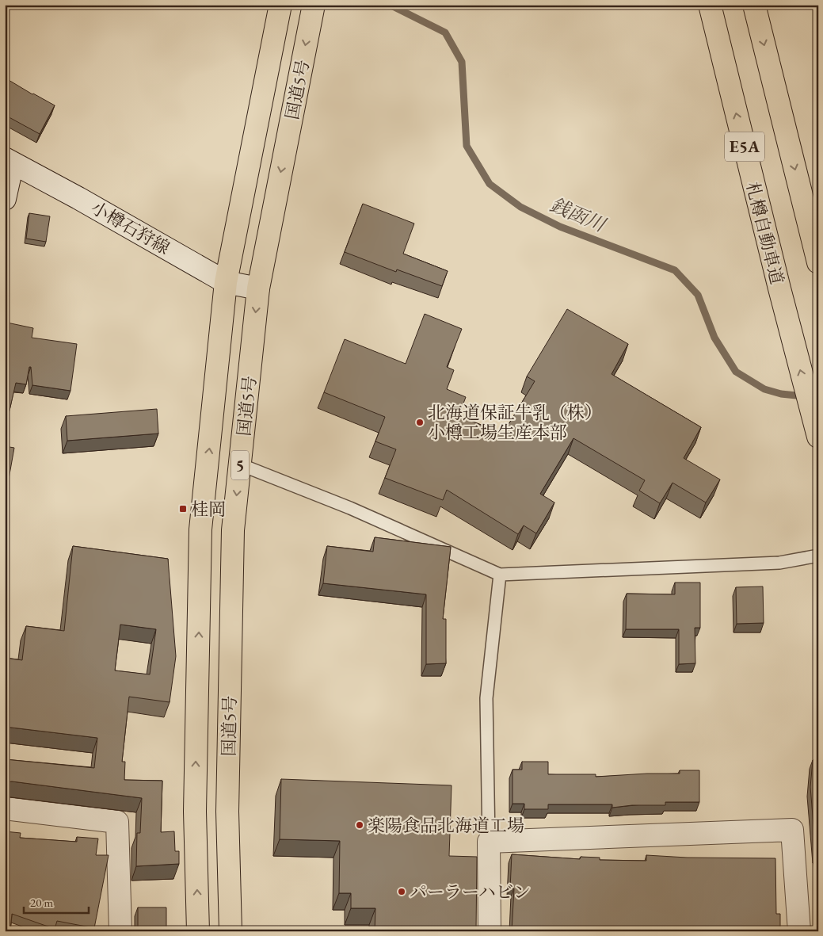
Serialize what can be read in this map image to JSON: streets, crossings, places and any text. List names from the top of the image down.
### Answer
{
  "streets": {
    "highway": [
      "国道5号",
      "E5A",
      "札樽自動車道",
      "5"
    ],
    "street": ["小樽石狩線"]
  },
  "crossings": [
    ["国道5号", "小樽石狩線"]
  ],
  "water": ["銭函川"],
  "places": {
    "other": ["北海道保証牛乳（株） 小樽工場生産本部", "楽陽食品北海道工場", "パーラーハビン"],
    "transit": ["桂岡"]
  },
  "scale_bar": "20 m"
}
